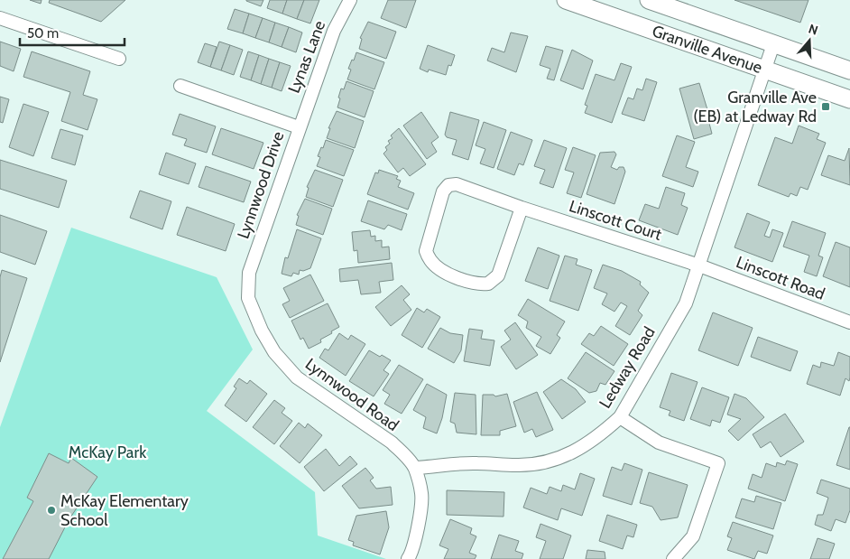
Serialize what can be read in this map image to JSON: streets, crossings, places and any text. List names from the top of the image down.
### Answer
{
  "streets": {
    "main road": ["Granville Avenue"],
    "street": [
      "Lynas Lane",
      "Lynnwood Drive",
      "Linscott Court",
      "Linscott Road",
      "Ledway Road",
      "Lynnwood Road"
    ]
  },
  "crossings": [
    ["Granville Avenue", "Ledway Road"],
    ["Lynas Lane", "Lynnwood Drive"],
    ["Lynnwood Drive", "Lynnwood Road"],
    ["Linscott Court", "Linscott Road"],
    ["Linscott Court", "Ledway Road"],
    ["Linscott Road", "Ledway Road"],
    ["Ledway Road", "Lynnwood Road"]
  ],
  "parks": ["McKay Park"],
  "places": {
    "transit": ["Granville Ave (EB) at Ledway Rd"],
    "other": ["McKay Elementary School"]
  },
  "scale_bar": "50 m",
  "north": "top"
}
